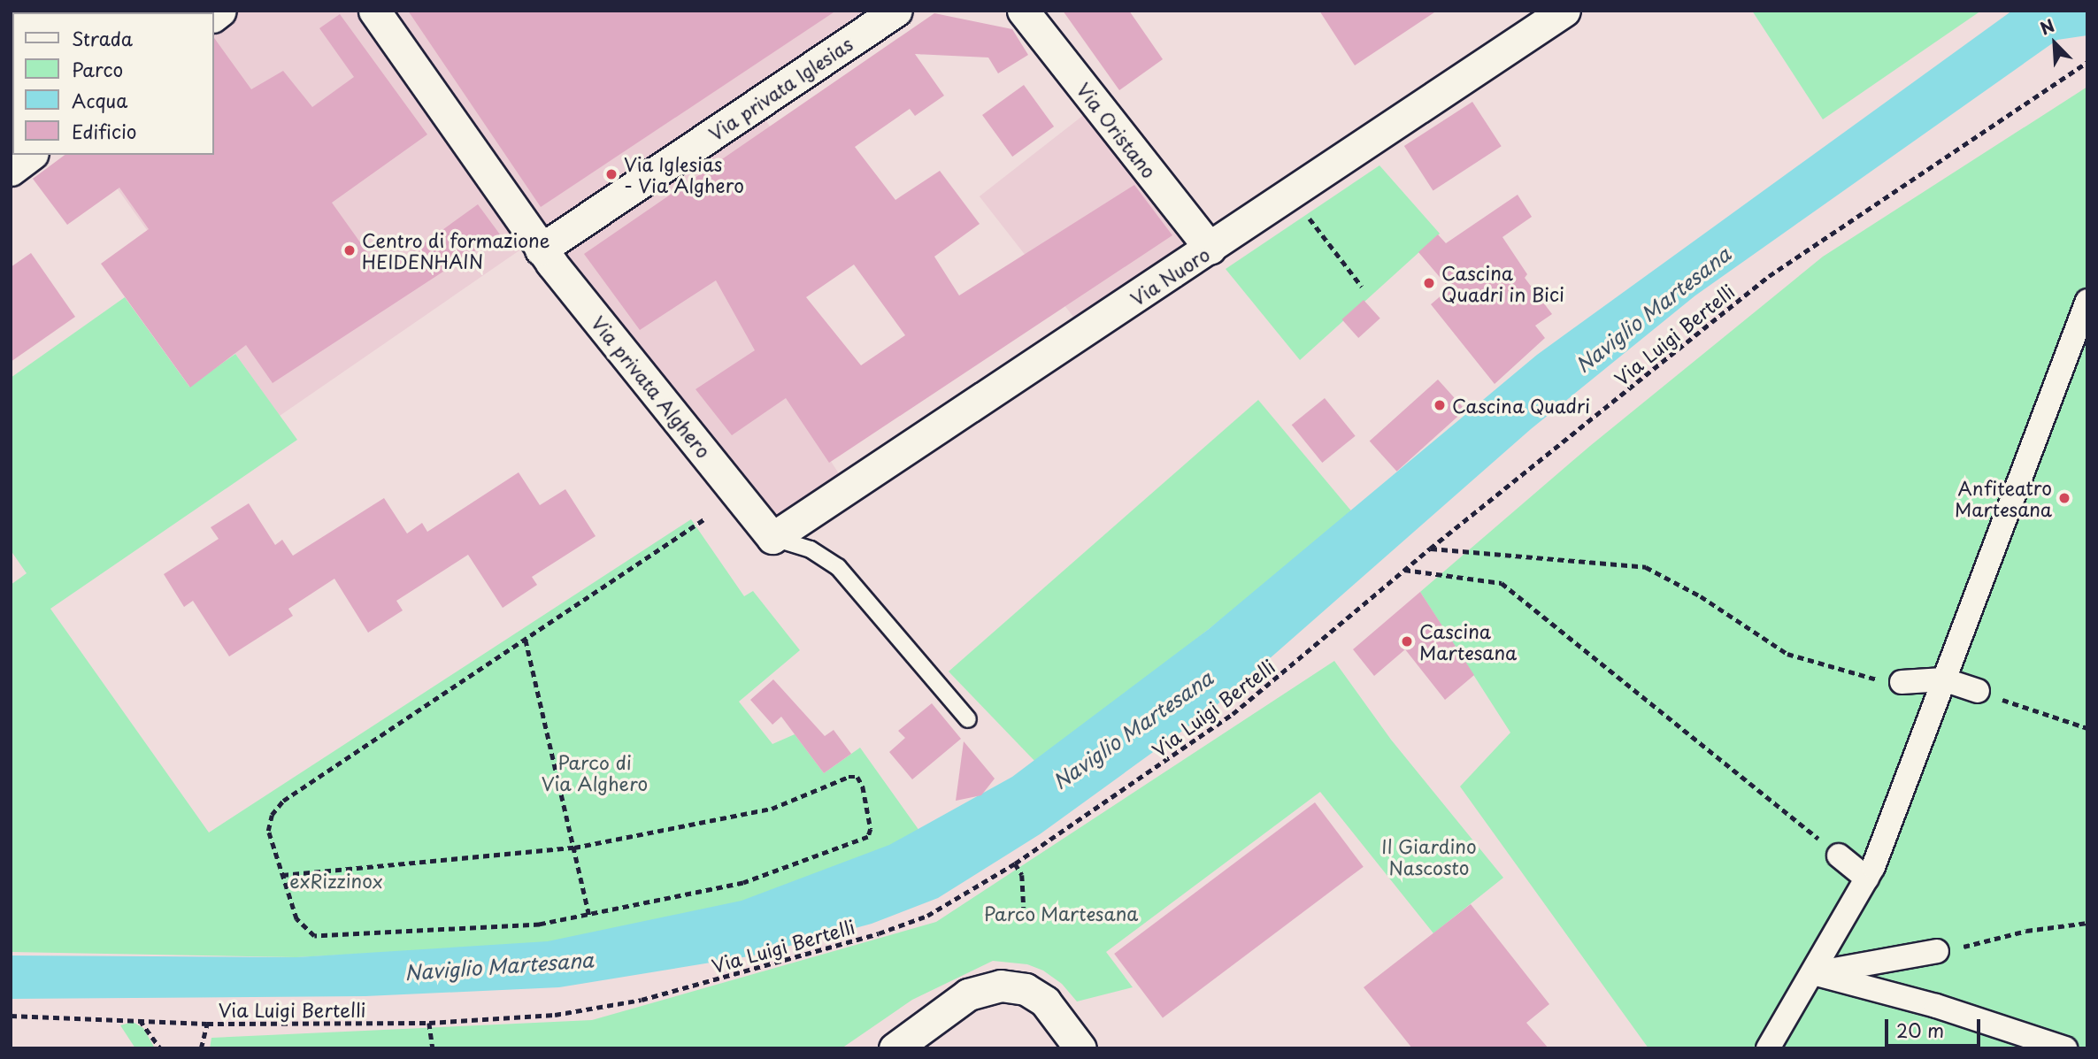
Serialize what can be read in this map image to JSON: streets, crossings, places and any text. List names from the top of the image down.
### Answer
{
  "streets": {
    "street": [
      "Via privata Iglesias",
      "Via Oristano",
      "Via Nuoro",
      "Via privata Alghero"
    ],
    "path": ["Via Luigi Bertelli"]
  },
  "crossings": [
    ["Via privata Iglesias", "Via privata Alghero"],
    ["Via Oristano", "Via Nuoro"],
    ["Via Nuoro", "Via privata Alghero"]
  ],
  "water": ["Naviglio Martesana"],
  "parks": [
    "Parco di Via Alghero",
    "Il Giardino Nascosto",
    "exRizzinox",
    "Parco Martesana"
  ],
  "places": [
    "Via Iglesias - Via Alghero",
    "Centro di formazione HEIDENHAIN",
    "Cascina Quadri in Bici",
    "Cascina Quadri",
    "Anfiteatro Martesana",
    "Cascina Martesana"
  ],
  "legend": [
    "Strada",
    "Parco",
    "Acqua",
    "Edificio"
  ],
  "scale_bar": "20 m",
  "north": "top left"
}
